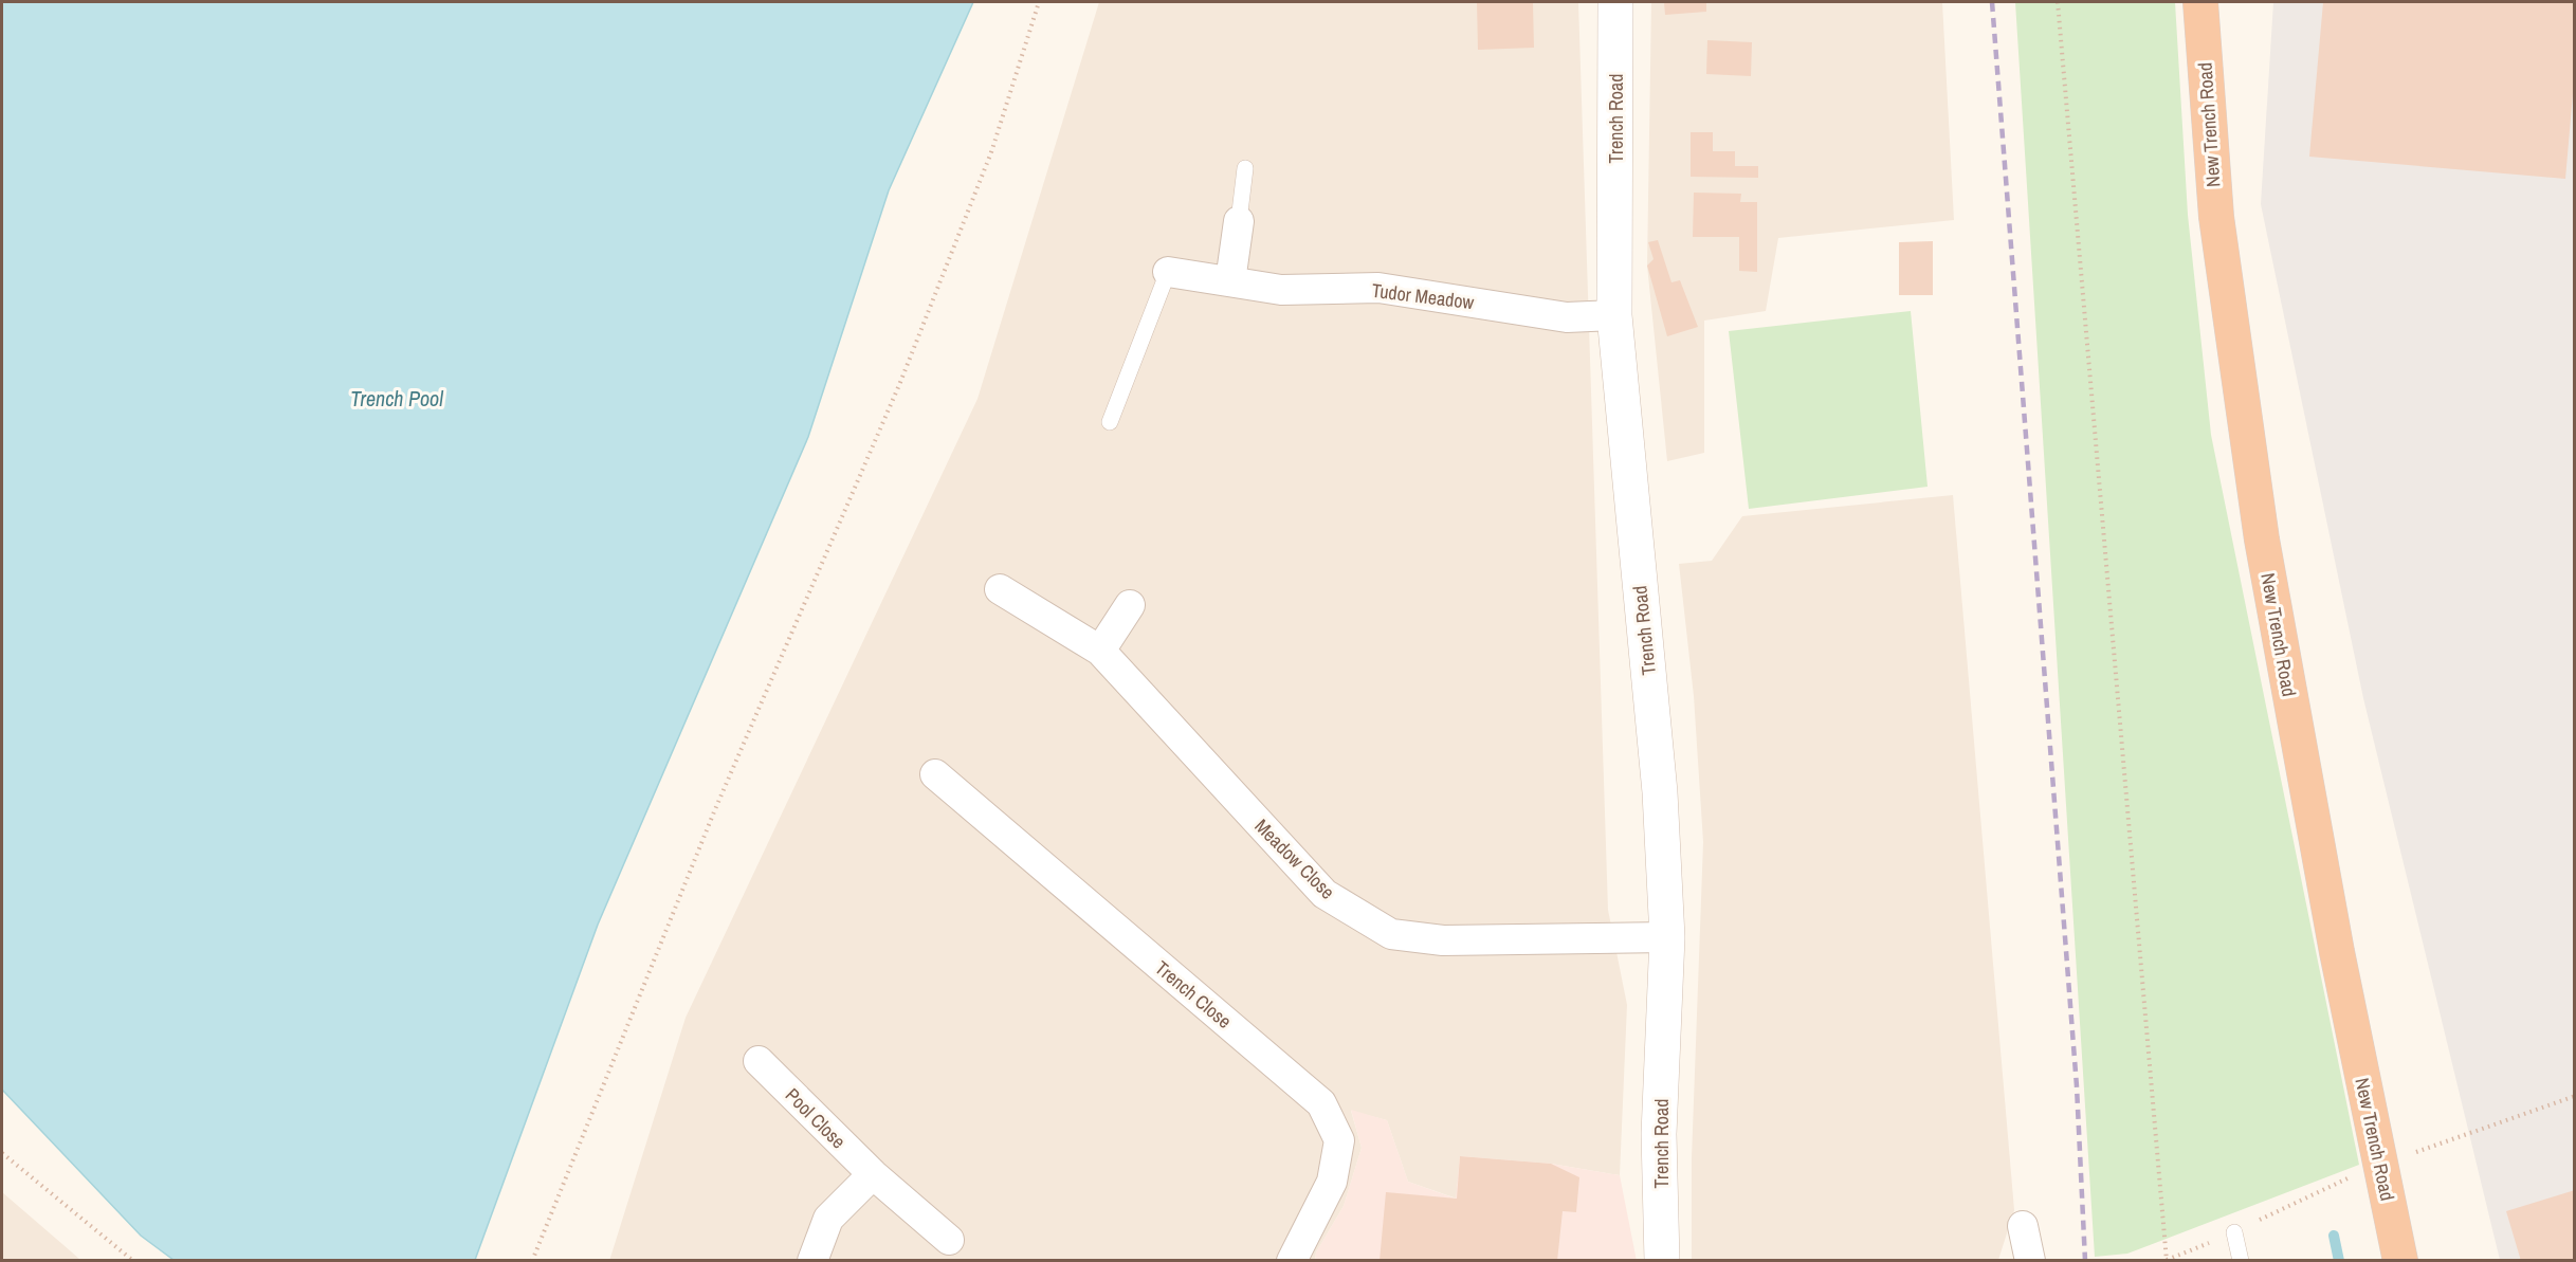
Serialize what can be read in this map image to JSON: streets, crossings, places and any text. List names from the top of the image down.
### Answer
{
  "streets": {
    "highway": ["New Trench Road"],
    "street": [
      "Trench Road",
      "Tudor Meadow",
      "Meadow Close",
      "Trench Close",
      "Pool Close"
    ]
  },
  "crossings": [
    ["Trench Road", "Tudor Meadow"],
    ["Trench Road", "Meadow Close"]
  ],
  "water": ["Trench Pool"]
}
